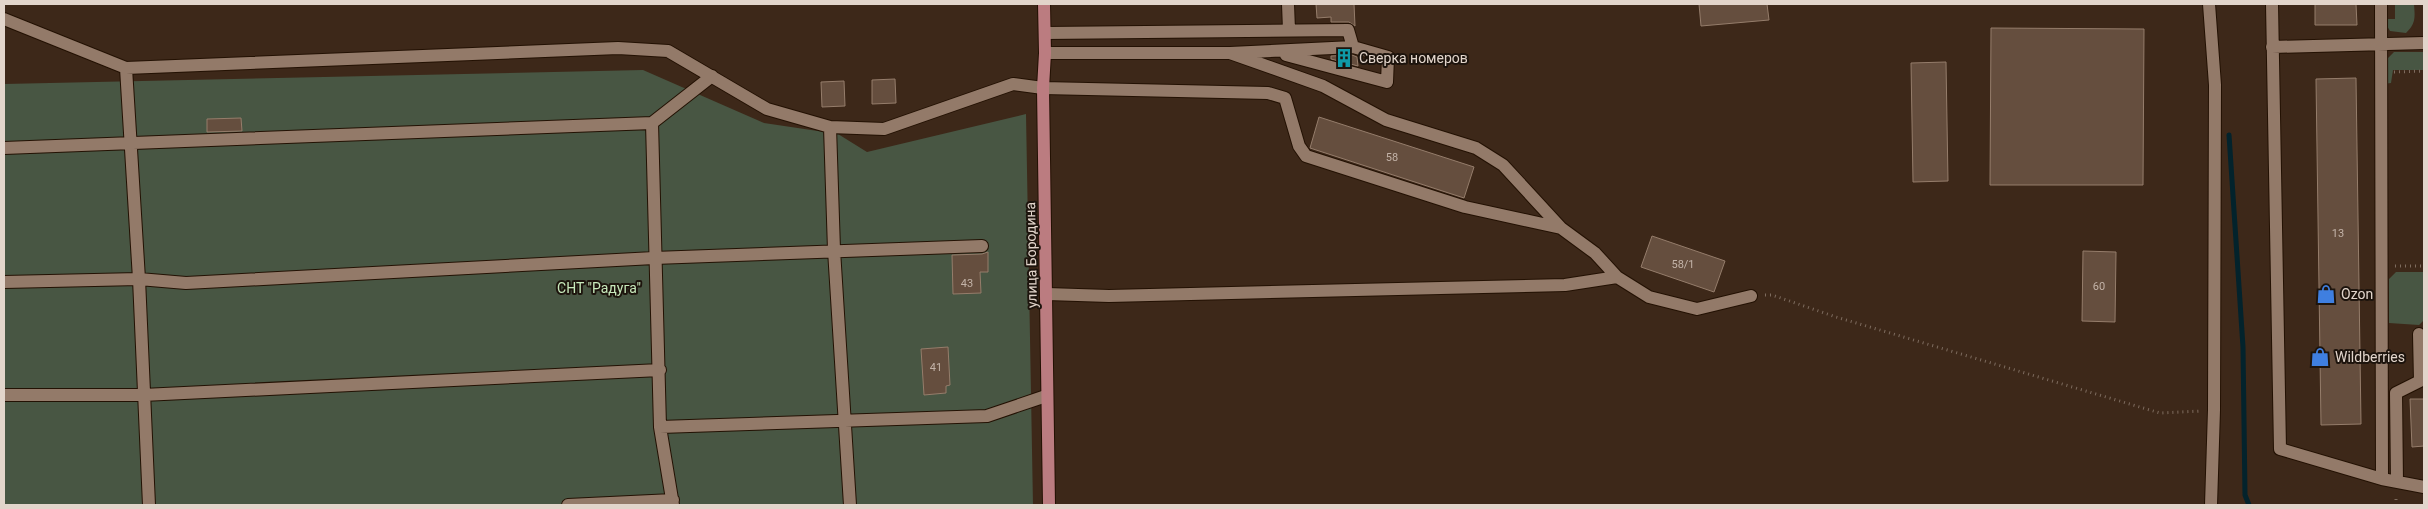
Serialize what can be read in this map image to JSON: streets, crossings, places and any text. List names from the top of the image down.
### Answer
{
  "streets": {
    "main road": ["улица Бородина"]
  },
  "parks": ["СНТ \"Радуга\""],
  "places": {
    "building": ["Сверка номеров"],
    "shop": ["Ozon", "Wildberries"]
  },
  "house_numbers": [
    "58",
    "13",
    "58/1",
    "43",
    "60",
    "41"
  ]
}
